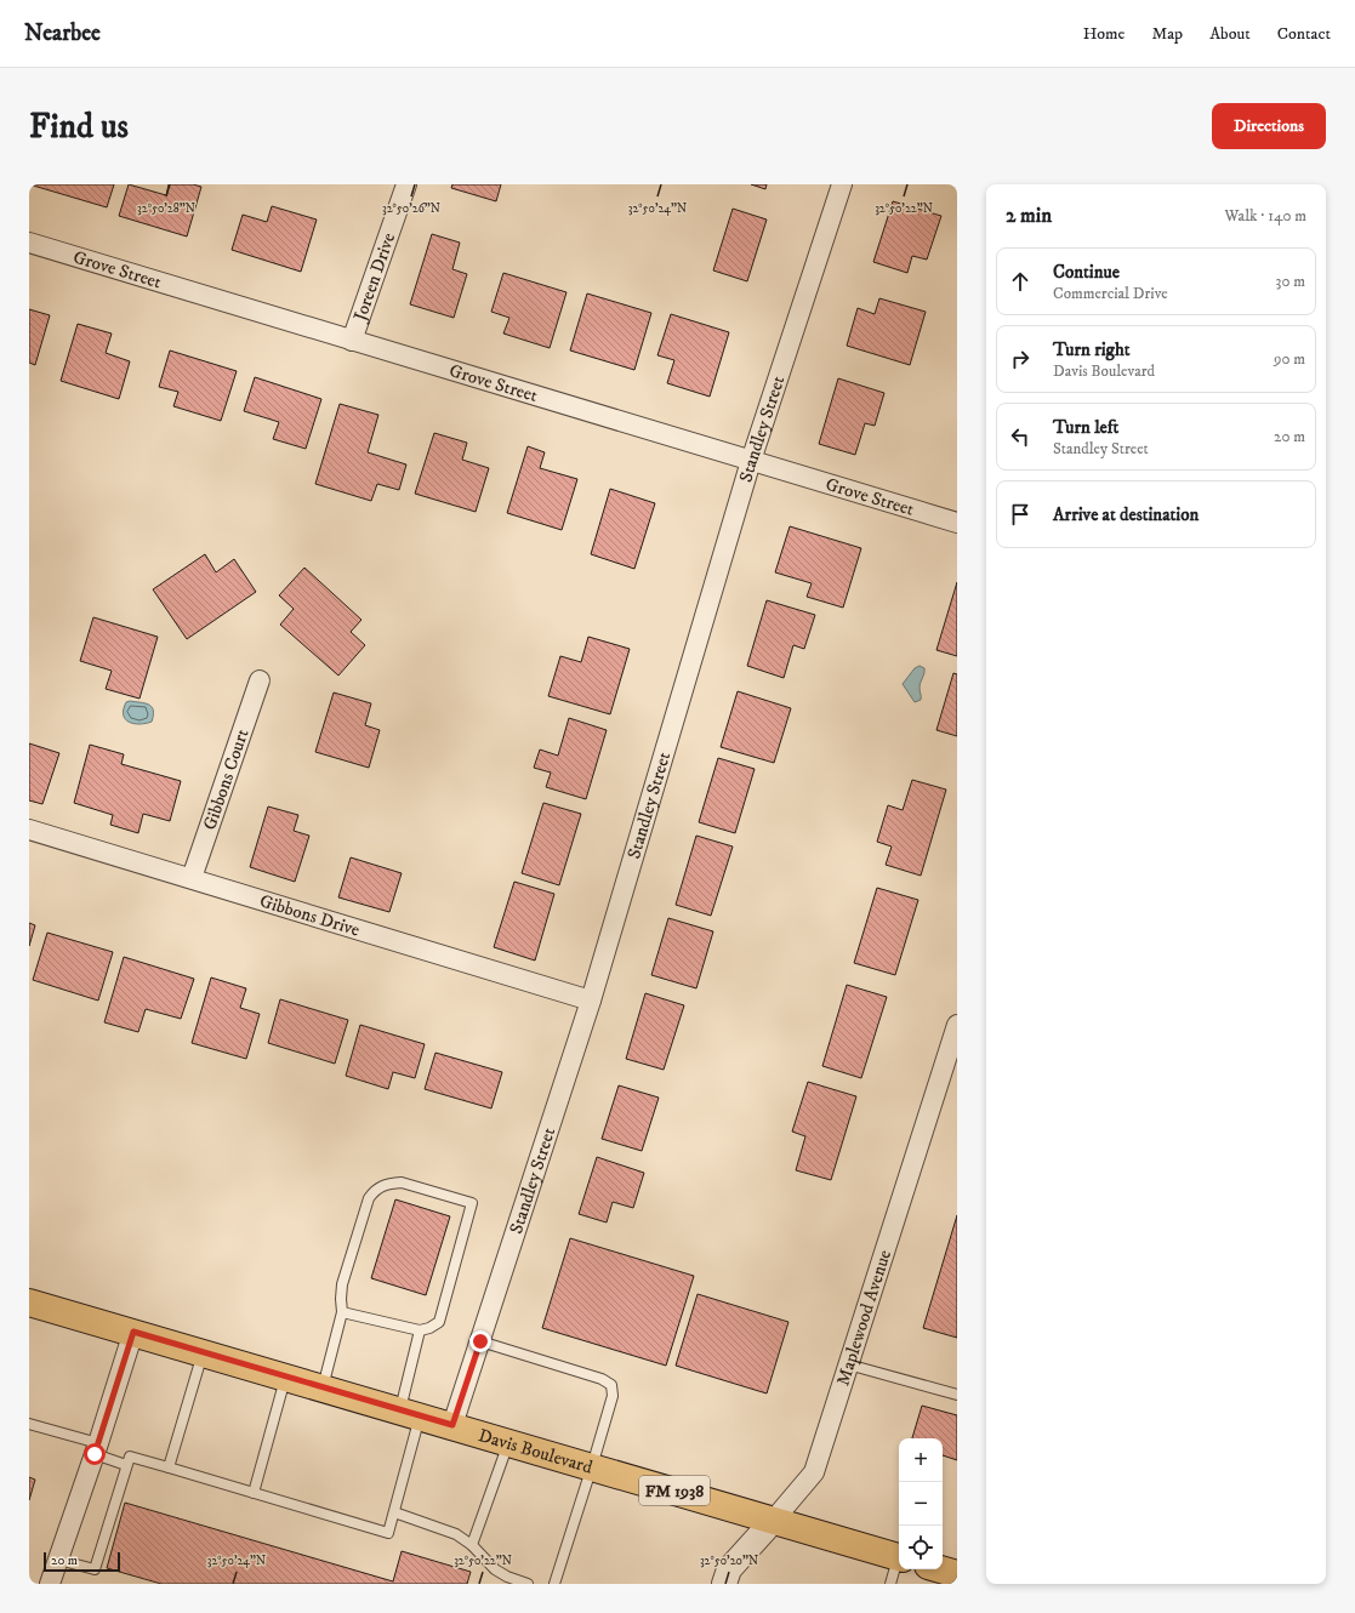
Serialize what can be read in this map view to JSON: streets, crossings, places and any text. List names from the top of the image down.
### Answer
{
  "streets": {
    "main road": ["Davis Boulevard", "FM 1938"],
    "street": [
      "Grove Street",
      "Joreen Drive",
      "Standley Street",
      "Gibbons Court",
      "Gibbons Drive",
      "Maplewood Avenue"
    ]
  },
  "crossings": [
    ["Grove Street", "Joreen Drive"],
    ["Grove Street", "Standley Street"],
    ["Standley Street", "Gibbons Drive"],
    ["Standley Street", "Davis Boulevard"],
    ["Gibbons Court", "Gibbons Drive"],
    ["Maplewood Avenue", "Davis Boulevard"]
  ],
  "scale_bar": "20 m",
  "page": {
    "header": "Nearbee",
    "nav": [
      "Home",
      "Map",
      "About",
      "Contact"
    ],
    "buttons": "Directions",
    "title": "Find us",
    "heading": ["2 min", "Walk · 140 m"],
    "list": [
      ["Continue", "Commercial Drive", "30 m"],
      ["Turn right", "Davis Boulevard", "90 m"],
      ["Turn left", "Standley Street", "20 m"],
      "Arrive at destination"
    ],
    "map_buttons": ["+", "−"],
    "scale": "20 m"
  },
  "coordinates": [
    "32°50'28\"N",
    "32°50'26\"N",
    "32°50'24\"N",
    "32°50'22\"N",
    "32°50'20\"N"
  ]
}
